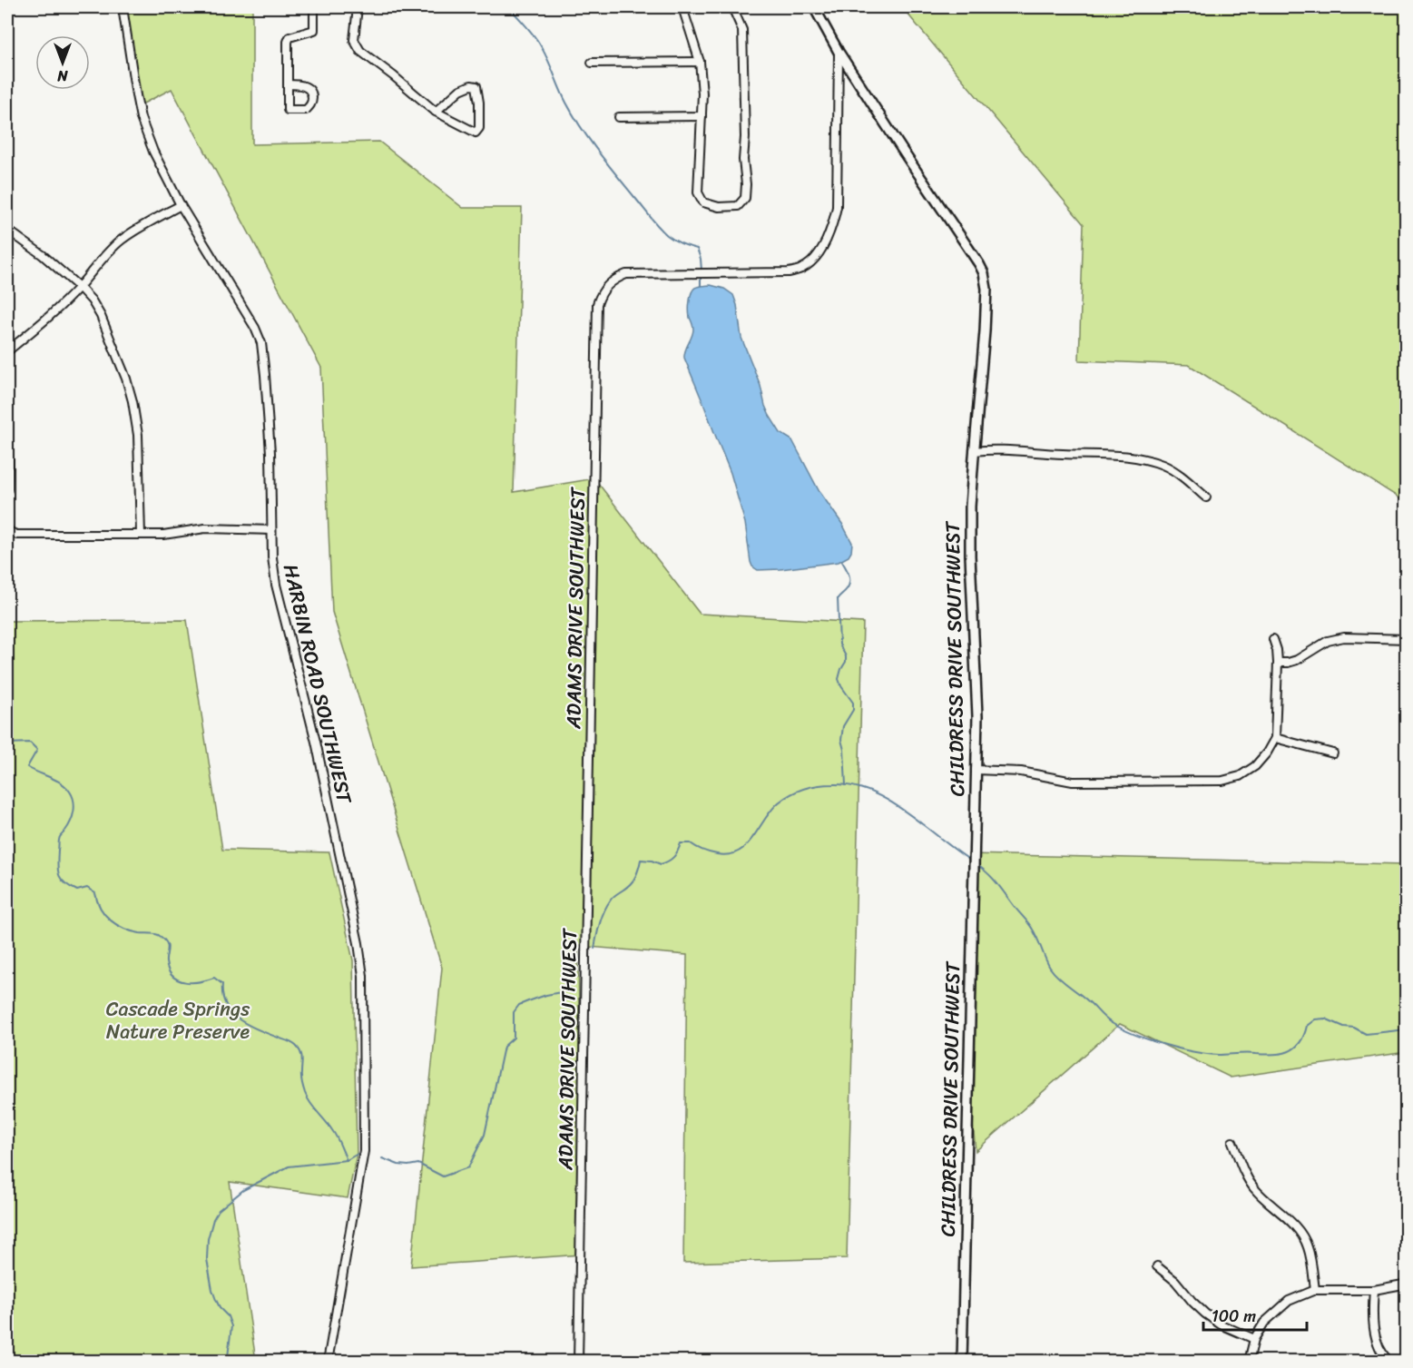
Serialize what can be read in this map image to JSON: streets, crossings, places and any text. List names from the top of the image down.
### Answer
{
  "streets": {
    "street": ["ADAMS DRIVE SOUTHWEST", "CHILDRESS DRIVE SOUTHWEST", "HARBIN ROAD SOUTHWEST"]
  },
  "crossings": [
    ["ADAMS DRIVE SOUTHWEST", "CHILDRESS DRIVE SOUTHWEST"]
  ],
  "parks": ["Cascade Springs Nature Preserve"],
  "scale_bar": "100 m",
  "north": "bottom"
}
